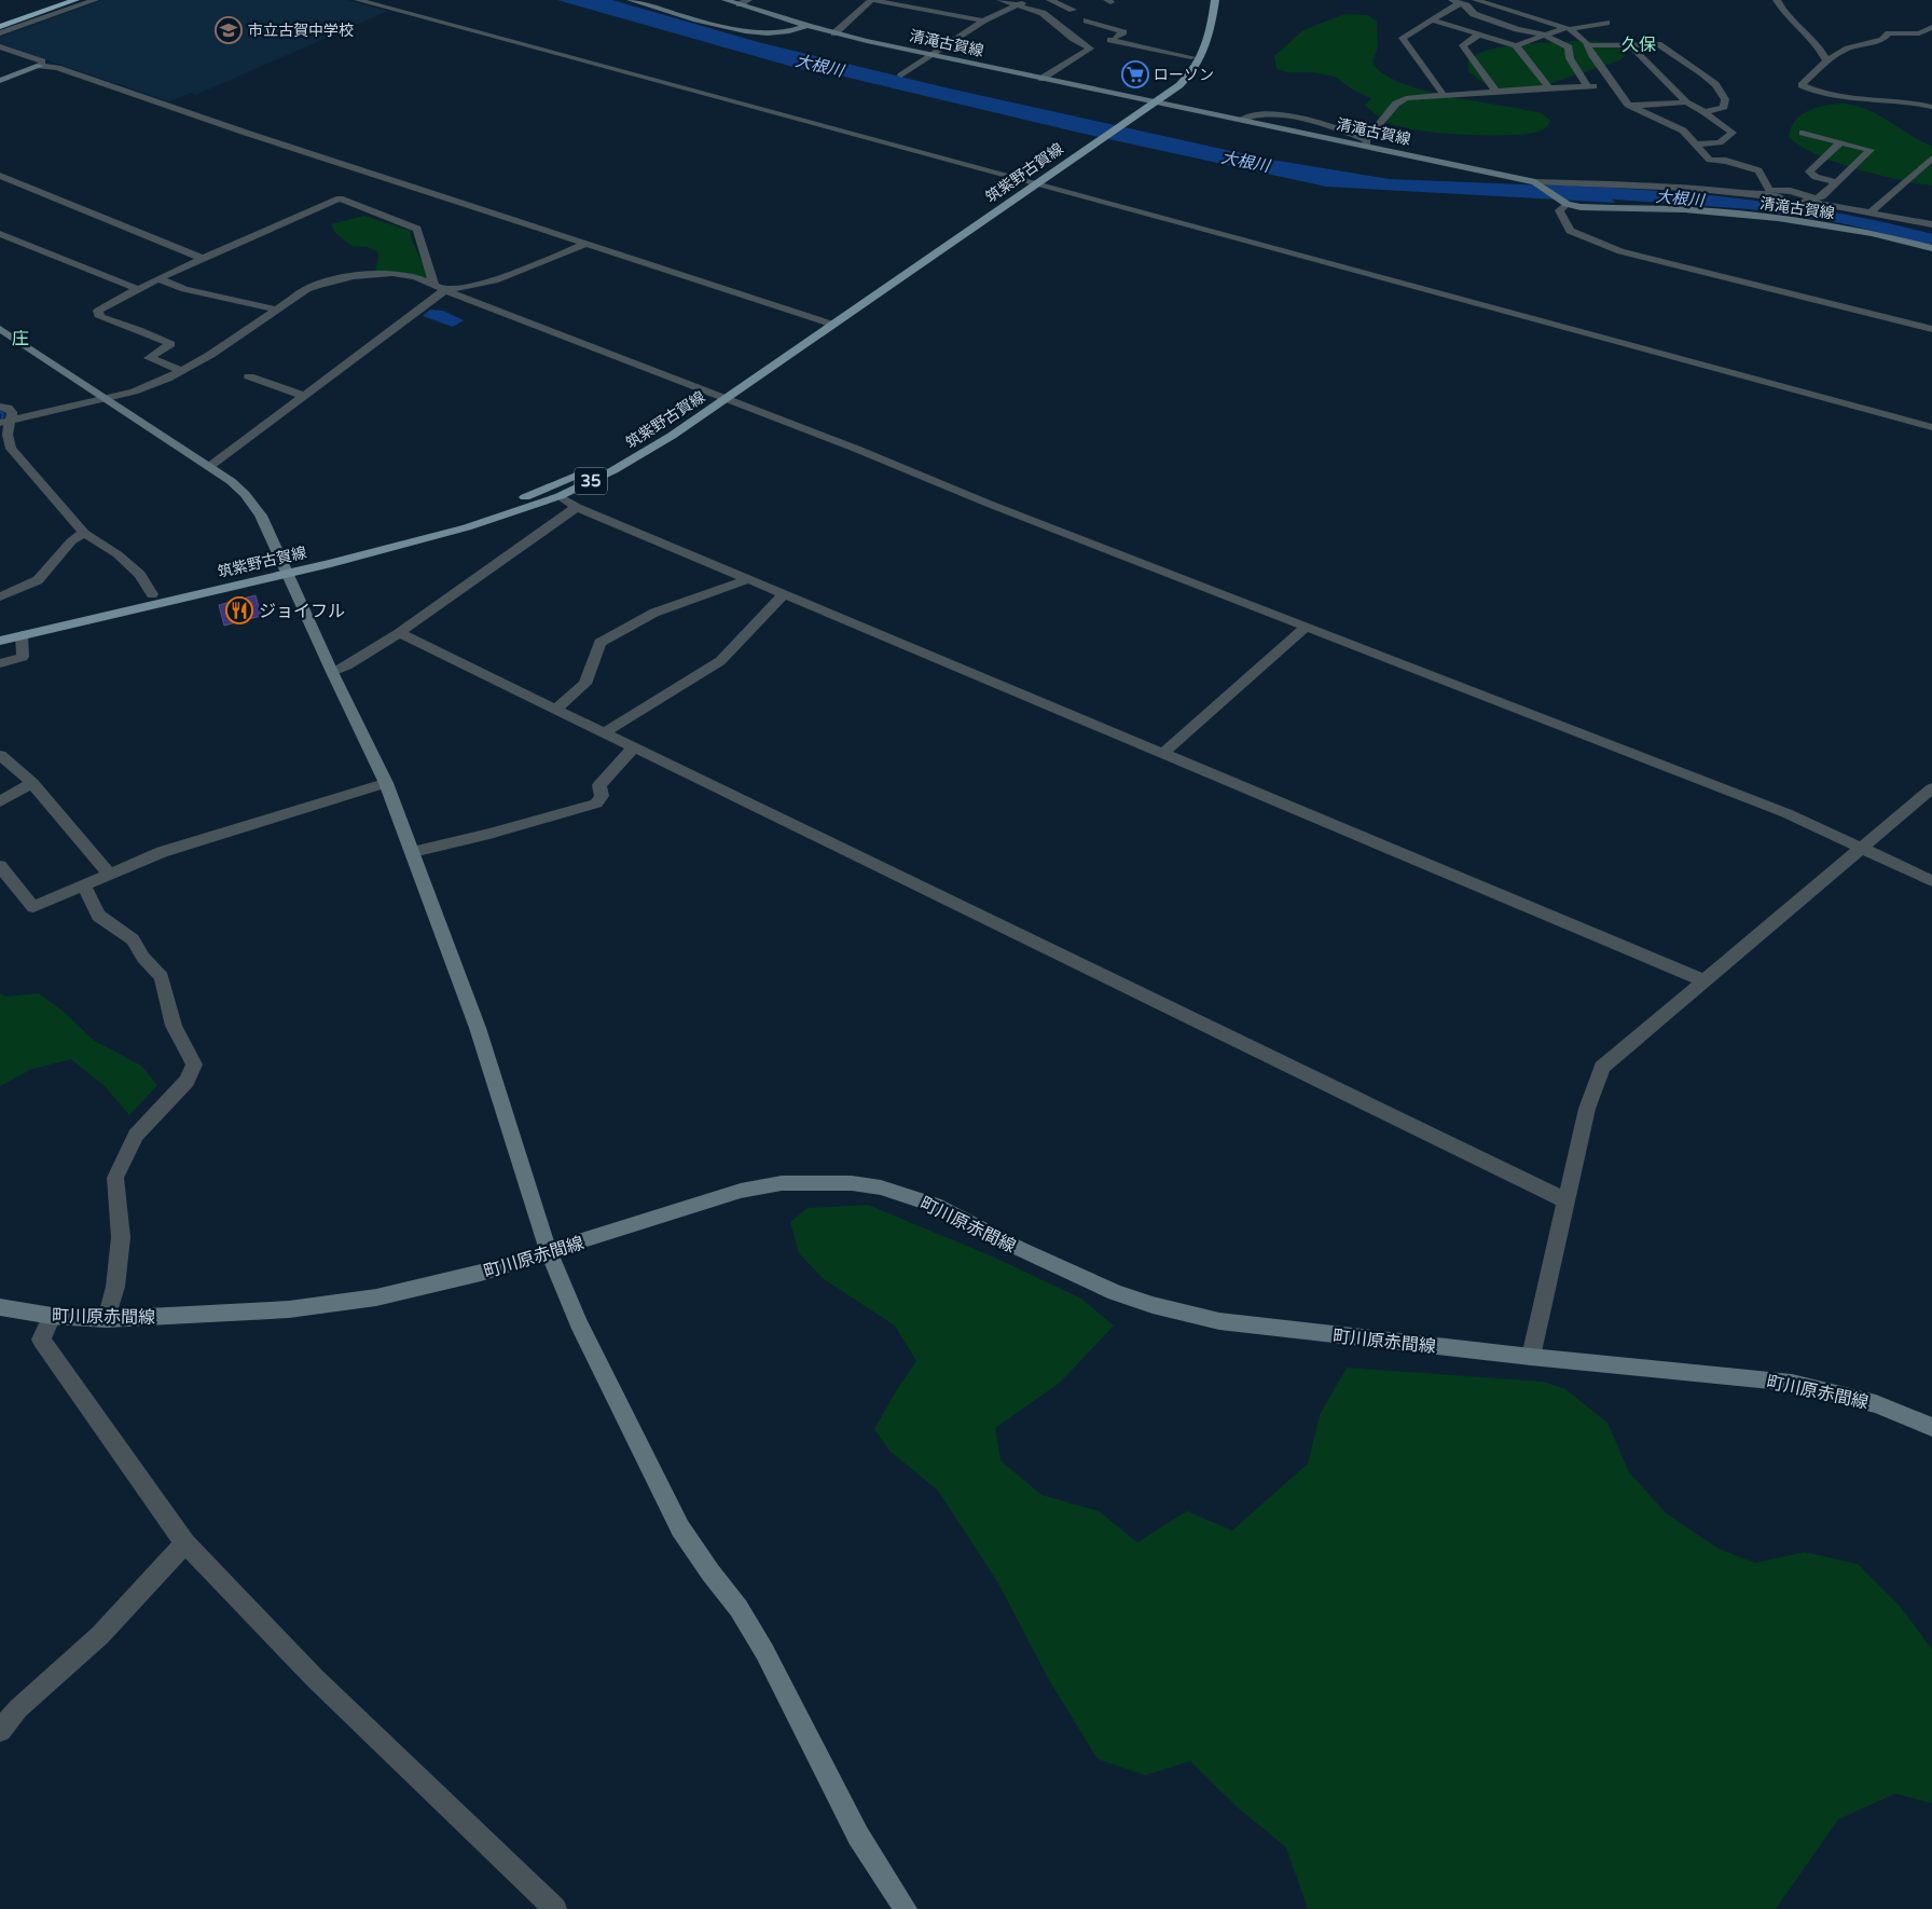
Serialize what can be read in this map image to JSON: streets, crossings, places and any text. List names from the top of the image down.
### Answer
{
  "streets": {
    "main road": [
      "清滝古賀線",
      "筑紫野古賀線",
      "35",
      "町川原赤間線"
    ]
  },
  "crossings": [
    ["清滝古賀線", "筑紫野古賀線"]
  ],
  "districts": ["久保", "庄"],
  "water": ["大根川"],
  "places": {
    "school or university": ["市立古賀中学校"],
    "supermarket": ["ローソン"],
    "restaurant": ["ジョイフル"]
  }
}
